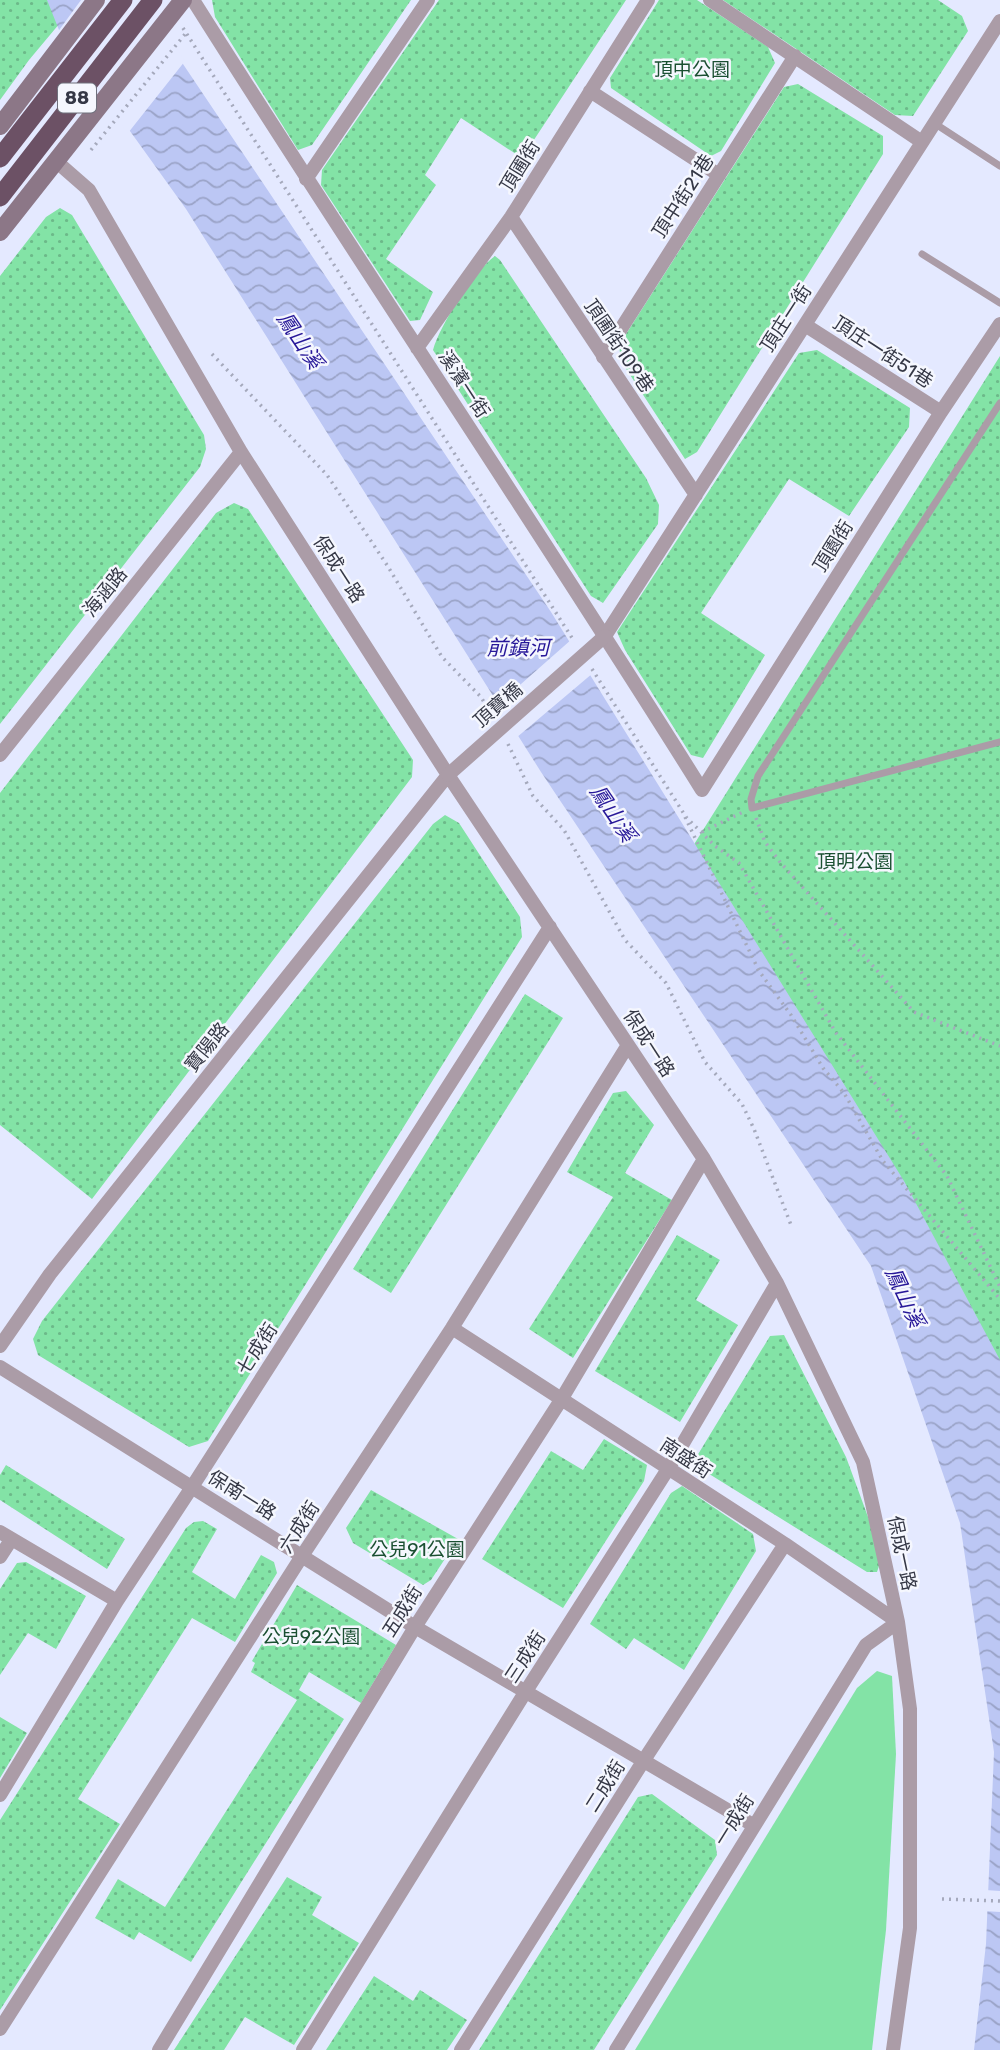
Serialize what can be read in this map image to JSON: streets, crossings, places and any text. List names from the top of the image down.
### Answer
{
  "streets": {
    "highway": ["88"],
    "street": [
      "頂圃街",
      "頂中街21巷",
      "頂庄一街",
      "頂圃街109巷",
      "頂庄一街51巷",
      "溪濱一街",
      "頂園街",
      "保成一路",
      "海涵路",
      "頂寶橋",
      "寶陽路",
      "七成街",
      "南盛街",
      "保南一路",
      "六成街",
      "五成街",
      "三成街",
      "二成街",
      "一成街"
    ]
  },
  "crossings": [
    ["頂圃街", "頂圃街109巷"],
    ["頂圃街", "溪濱一街"],
    ["頂中街21巷", "頂圃街109巷"],
    ["頂庄一街", "頂圃街109巷"],
    ["頂庄一街", "頂庄一街51巷"],
    ["頂庄一街", "溪濱一街"],
    ["頂庄一街", "頂寶橋"],
    ["頂庄一街51巷", "頂園街"],
    ["溪濱一街", "頂園街"],
    ["溪濱一街", "頂寶橋"],
    ["保成一路", "海涵路"],
    ["保成一路", "頂寶橋"],
    ["保成一路", "寶陽路"],
    ["保成一路", "七成街"],
    ["保成一路", "南盛街"],
    ["保成一路", "六成街"],
    ["保成一路", "五成街"],
    ["保成一路", "三成街"],
    ["保成一路", "一成街"],
    ["頂寶橋", "寶陽路"],
    ["七成街", "保南一路"],
    ["南盛街", "六成街"],
    ["南盛街", "五成街"],
    ["南盛街", "三成街"],
    ["南盛街", "二成街"],
    ["南盛街", "一成街"],
    ["保南一路", "六成街"],
    ["保南一路", "五成街"],
    ["保南一路", "三成街"],
    ["保南一路", "二成街"],
    ["保南一路", "一成街"]
  ],
  "water": ["鳳山溪", "前鎮河"],
  "parks": [
    "頂中公園",
    "頂明公園",
    "公兒91公園",
    "公兒92公園"
  ]
}
